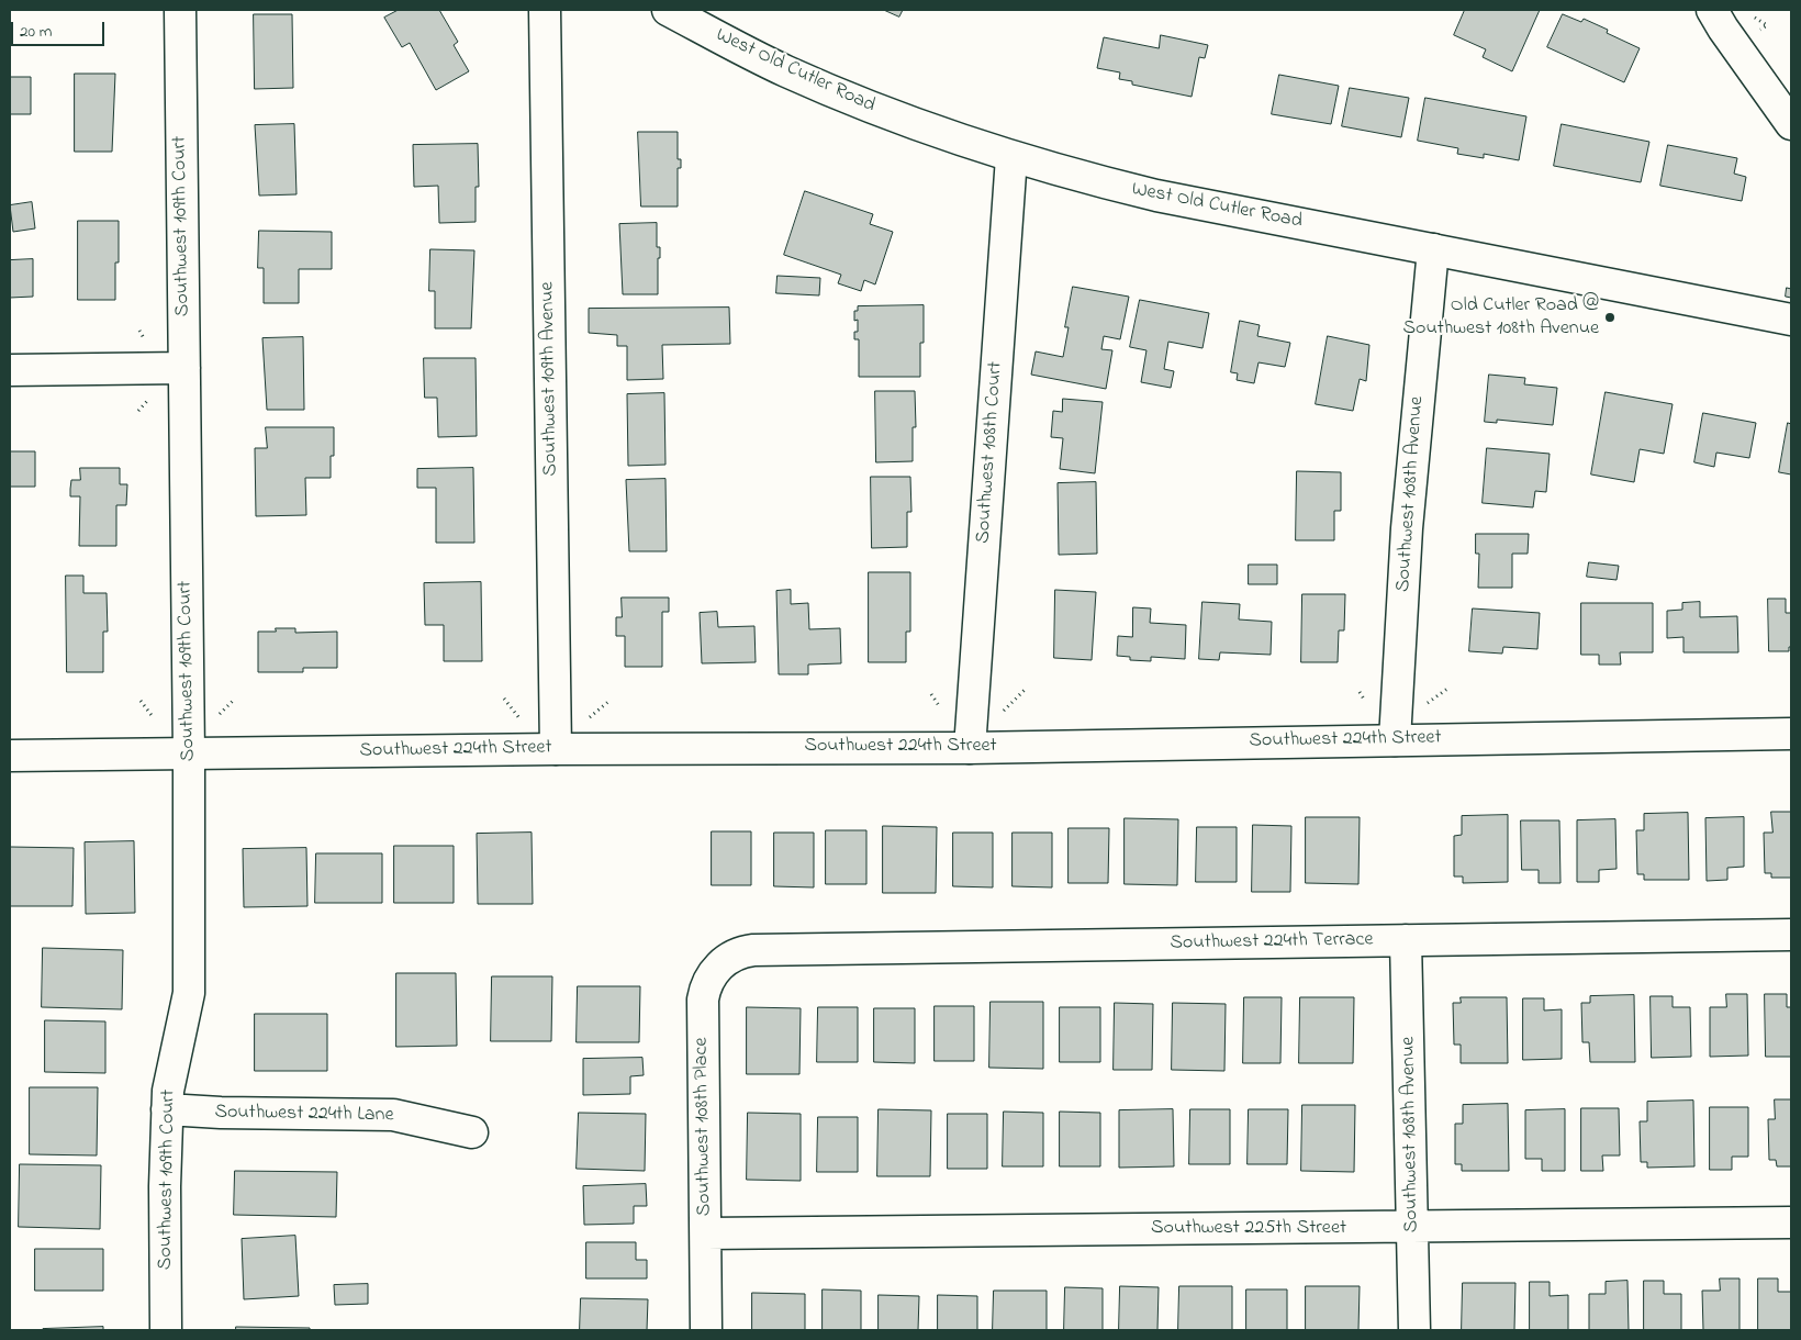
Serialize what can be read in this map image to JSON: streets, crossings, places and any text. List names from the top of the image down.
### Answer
{
  "streets": {
    "street": [
      "West Old Cutler Road",
      "Southwest 109th Court",
      "Southwest 109th Avenue",
      "Southwest 108th Court",
      "Southwest 108th Avenue",
      "Southwest 224th Street",
      "Southwest 224th Terrace",
      "Southwest 224th Lane",
      "Southwest 108th Place",
      "Southwest 225th Street"
    ]
  },
  "crossings": [
    ["West Old Cutler Road", "Southwest 108th Court"],
    ["West Old Cutler Road", "Southwest 108th Avenue"],
    ["Southwest 109th Court", "Southwest 224th Street"],
    ["Southwest 109th Court", "Southwest 224th Lane"],
    ["Southwest 109th Avenue", "Southwest 224th Street"],
    ["Southwest 108th Court", "Southwest 224th Street"],
    ["Southwest 108th Avenue", "Southwest 224th Street"],
    ["Southwest 108th Avenue", "Southwest 224th Terrace"],
    ["Southwest 108th Avenue", "Southwest 225th Street"],
    ["Southwest 224th Terrace", "Southwest 108th Place"],
    ["Southwest 108th Place", "Southwest 225th Street"]
  ],
  "places": ["Old Cutler Road @ Southwest 108th Avenue"],
  "scale_bar": "20 m"
}
